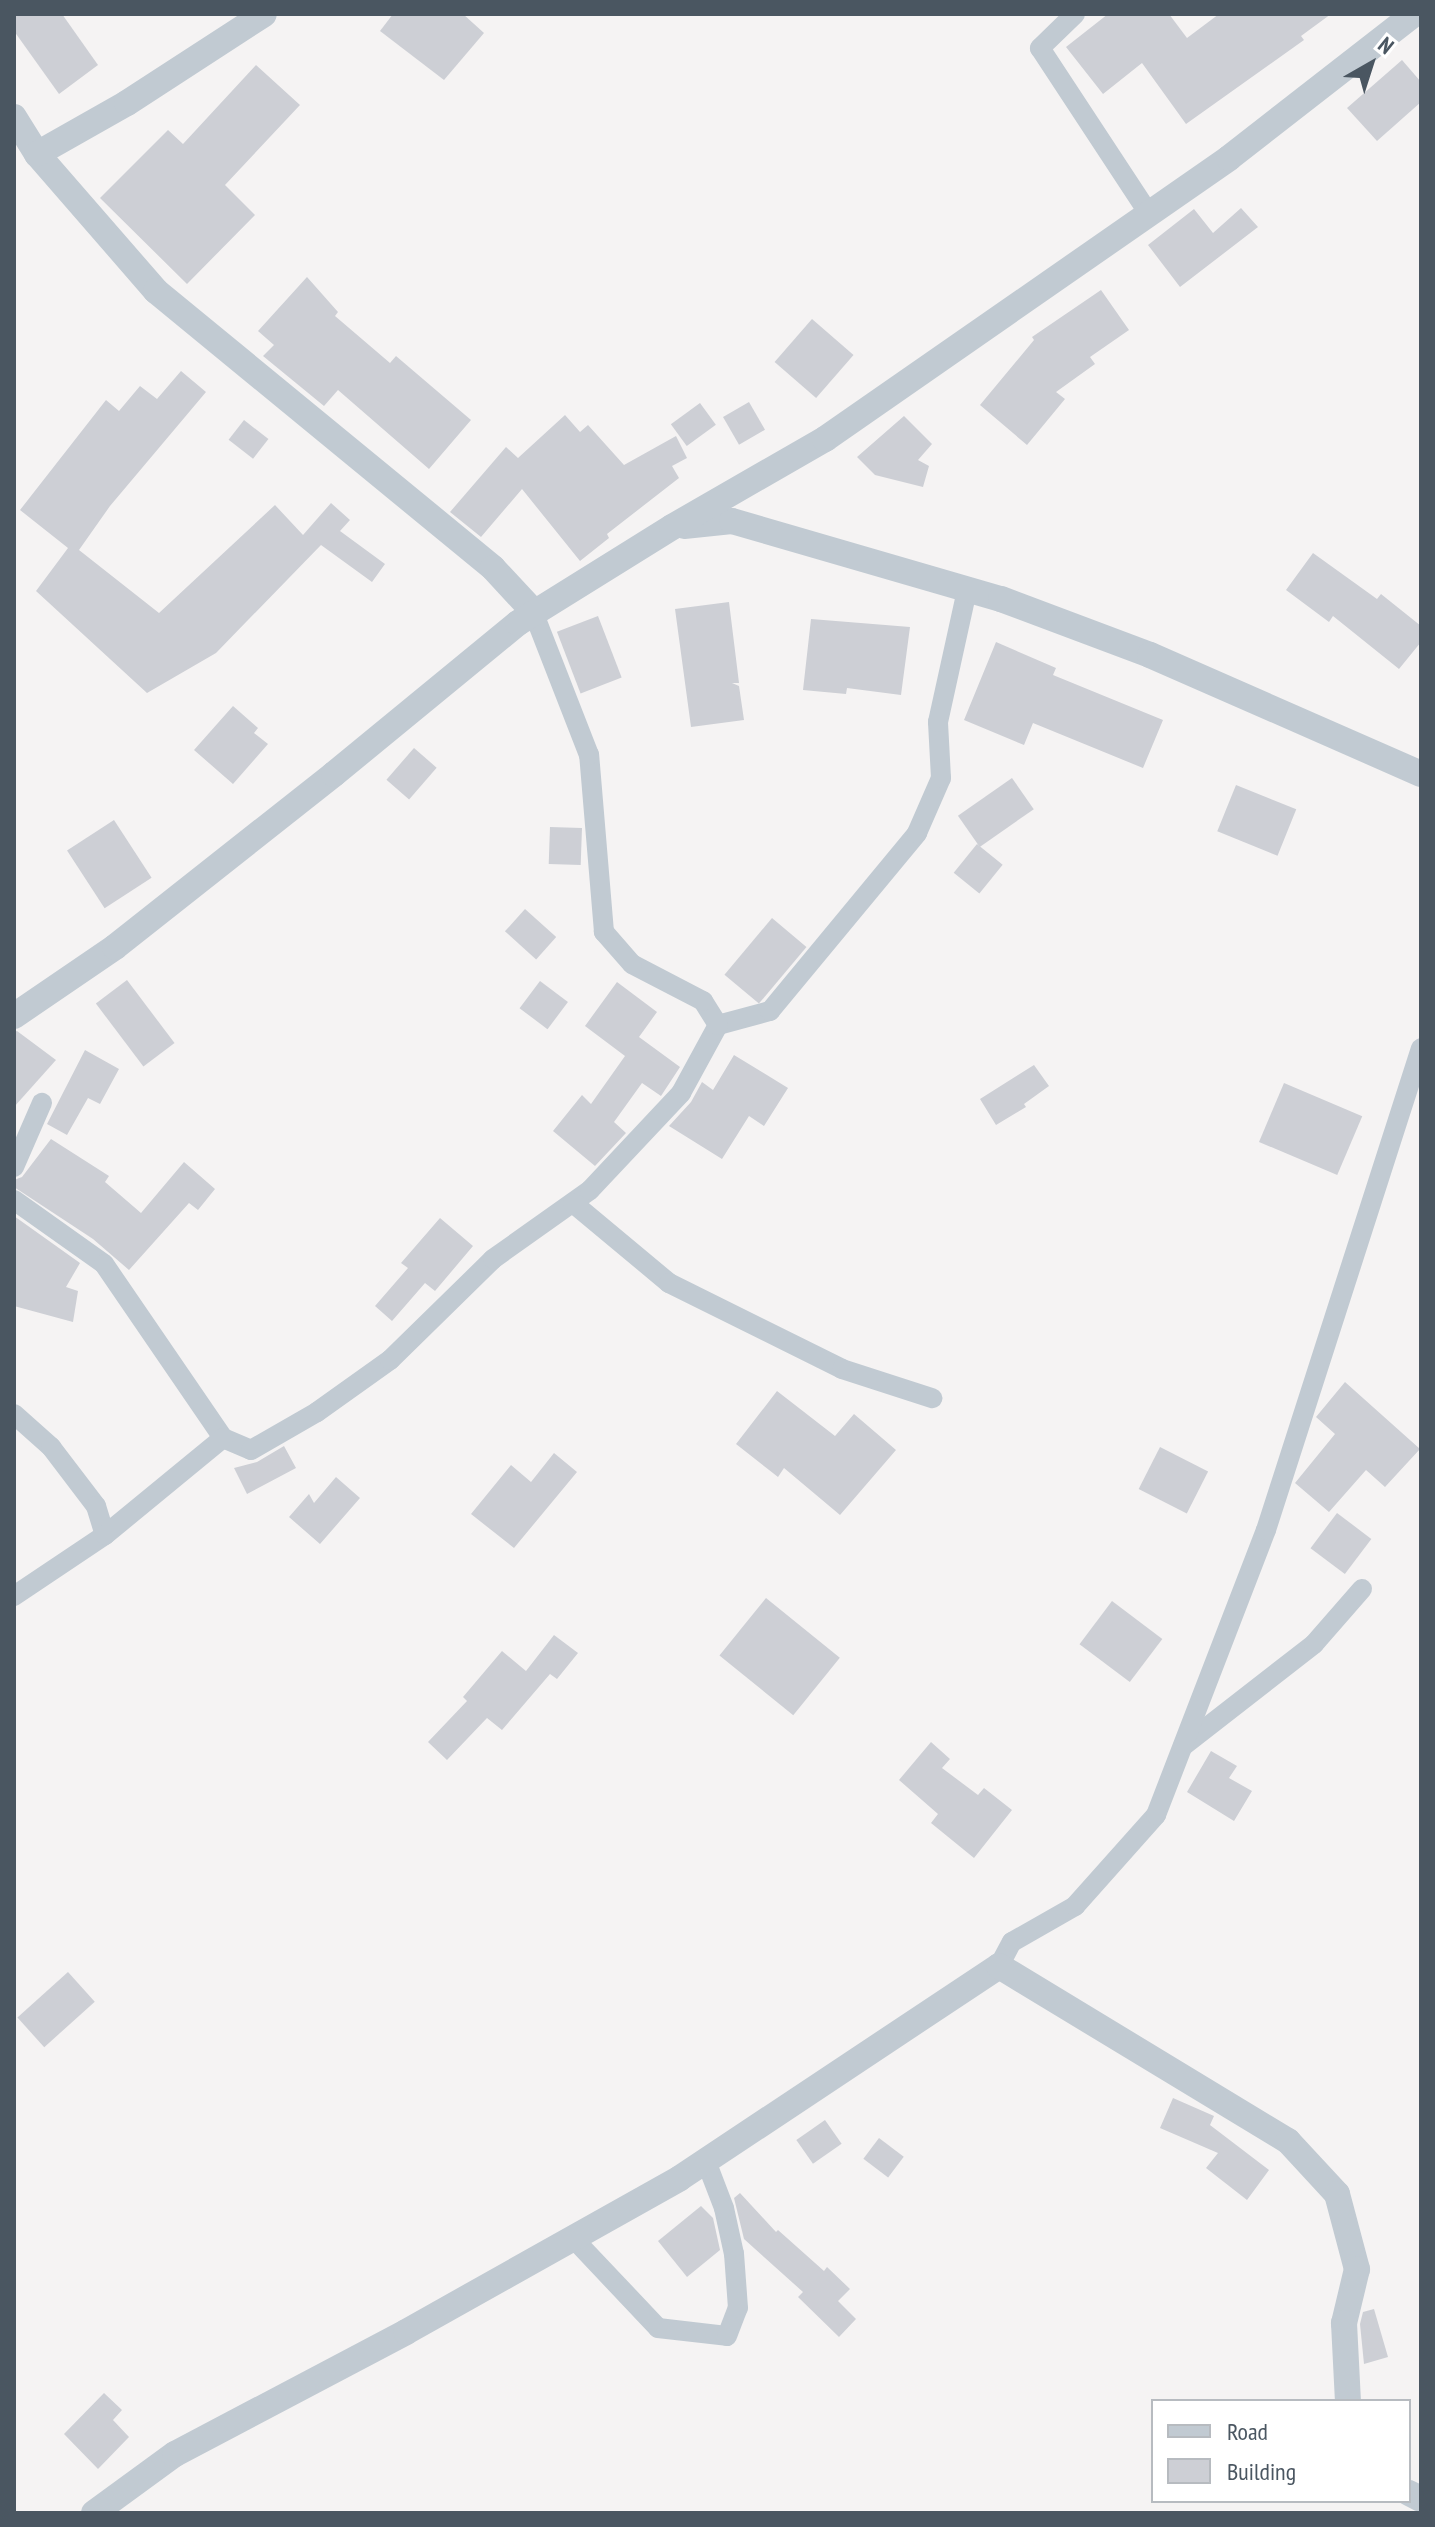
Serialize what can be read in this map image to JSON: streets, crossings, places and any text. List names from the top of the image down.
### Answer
{
  "legend": ["Road", "Building"],
  "north": "top right"
}
